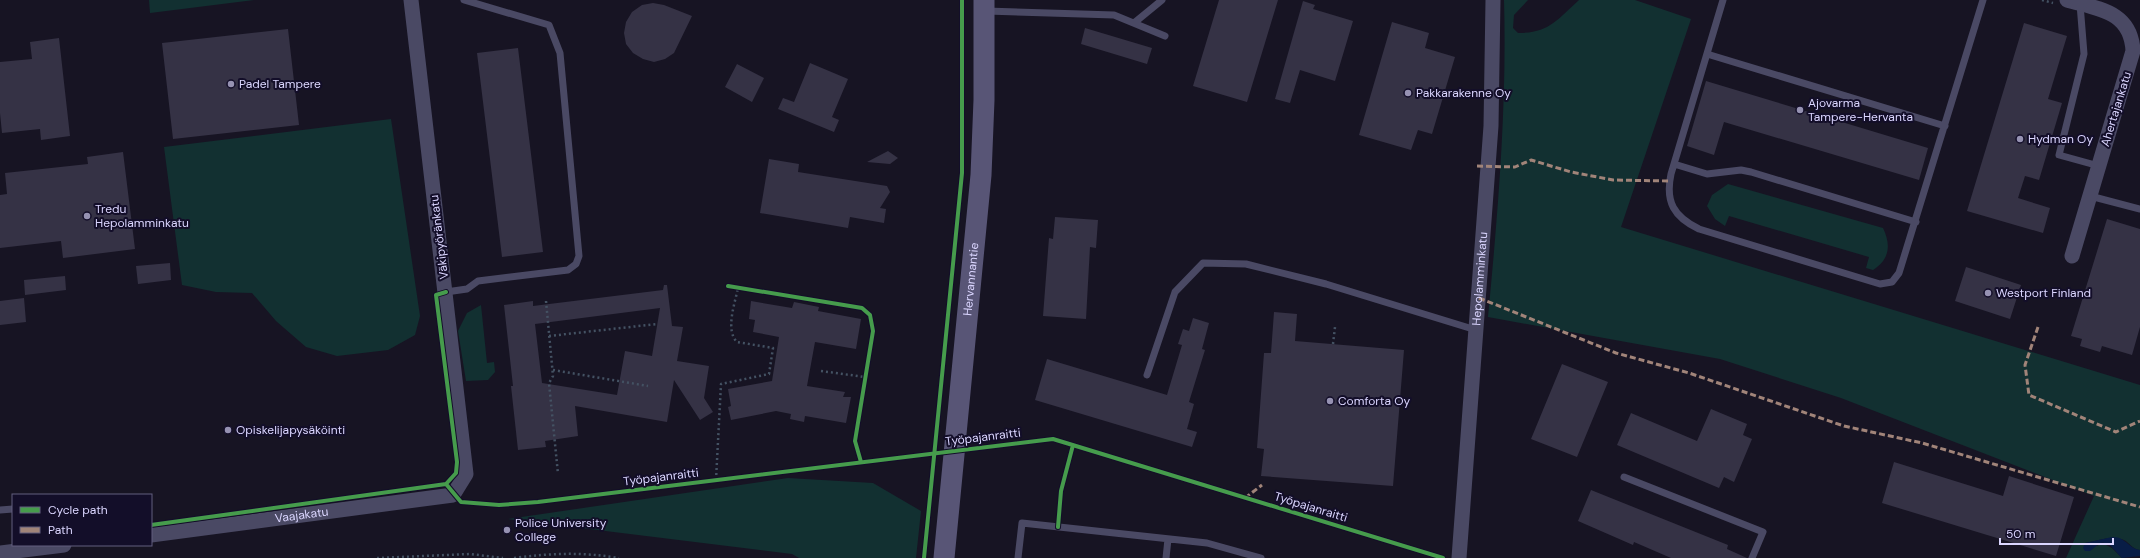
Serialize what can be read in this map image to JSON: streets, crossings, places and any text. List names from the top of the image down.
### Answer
{
  "streets": {
    "main road": ["Hervannantie"],
    "street": [
      "Ahertajankatu",
      "Väkipyöränkatu",
      "Hepolamminkatu",
      "Vaajakatu"
    ],
    "cycle path": ["Työpajanraitti"]
  },
  "crossings": [
    ["Väkipyöränkatu", "Vaajakatu"]
  ],
  "places": [
    "Padel Tampere",
    "Pakkarakenne Oy",
    "Ajovarma Tampere-Hervanta",
    "Hydman Oy",
    "Tredu Hepolamminkatu",
    "Westport Finland",
    "Comforta Oy",
    "Opiskelijapysäköinti",
    "Police University College"
  ],
  "legend": ["Cycle path", "Path"],
  "scale_bar": "50 m"
}
